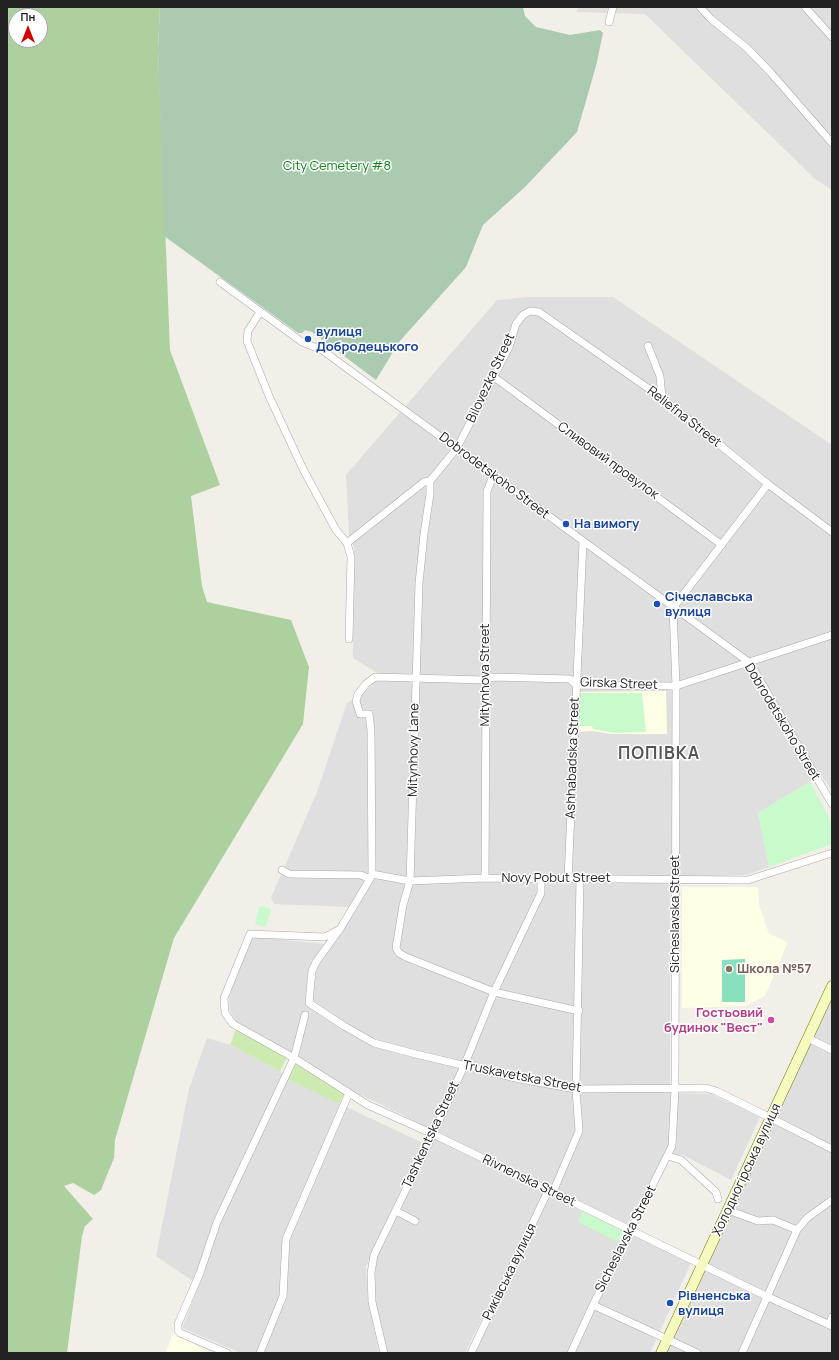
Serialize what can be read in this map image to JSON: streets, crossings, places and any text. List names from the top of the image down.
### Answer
{
  "streets": {
    "main road": ["Холодногірська вулиця"],
    "street": [
      "Bilovezka Street",
      "Reliefna Street",
      "Сливовий провулок",
      "Dobrodetskoho Street",
      "Mitynhova Street",
      "Girska Street",
      "Mitynhovy Lane",
      "Ashhabadska Street",
      "Novy Pobut Street",
      "Sicheslavska Street",
      "Truskavetska Street",
      "Tashkentska Street",
      "Rivnenska Street",
      "Риківська вулиця"
    ]
  },
  "crossings": [
    ["Bilovezka Street", "Reliefna Street"],
    ["Bilovezka Street", "Сливовий провулок"],
    ["Bilovezka Street", "Dobrodetskoho Street"],
    ["Bilovezka Street", "Mitynhovy Lane"],
    ["Dobrodetskoho Street", "Mitynhova Street"],
    ["Dobrodetskoho Street", "Girska Street"],
    ["Dobrodetskoho Street", "Ashhabadska Street"],
    ["Dobrodetskoho Street", "Sicheslavska Street"],
    ["Mitynhova Street", "Girska Street"],
    ["Mitynhova Street", "Novy Pobut Street"],
    ["Girska Street", "Mitynhovy Lane"],
    ["Girska Street", "Ashhabadska Street"],
    ["Girska Street", "Novy Pobut Street"],
    ["Girska Street", "Sicheslavska Street"],
    ["Mitynhovy Lane", "Novy Pobut Street"],
    ["Mitynhovy Lane", "Tashkentska Street"],
    ["Ashhabadska Street", "Novy Pobut Street"],
    ["Novy Pobut Street", "Sicheslavska Street"],
    ["Novy Pobut Street", "Tashkentska Street"],
    ["Sicheslavska Street", "Truskavetska Street"],
    ["Sicheslavska Street", "Rivnenska Street"],
    ["Truskavetska Street", "Tashkentska Street"],
    ["Truskavetska Street", "Холодногірська вулиця"],
    ["Truskavetska Street", "Rivnenska Street"],
    ["Tashkentska Street", "Rivnenska Street"],
    ["Холодногірська вулиця", "Rivnenska Street"],
    ["Rivnenska Street", "Риківська вулиця"]
  ],
  "districts": ["ПОПІВКА"],
  "parks": ["City Cemetery #8"],
  "places": [
    "вулиця Добродецького",
    "На вимогу",
    "Січеславська вулиця",
    "Школа №57",
    "Гостьовий будинок \"Вест\"",
    "Рівненська вулиця"
  ],
  "north": "top"
}
